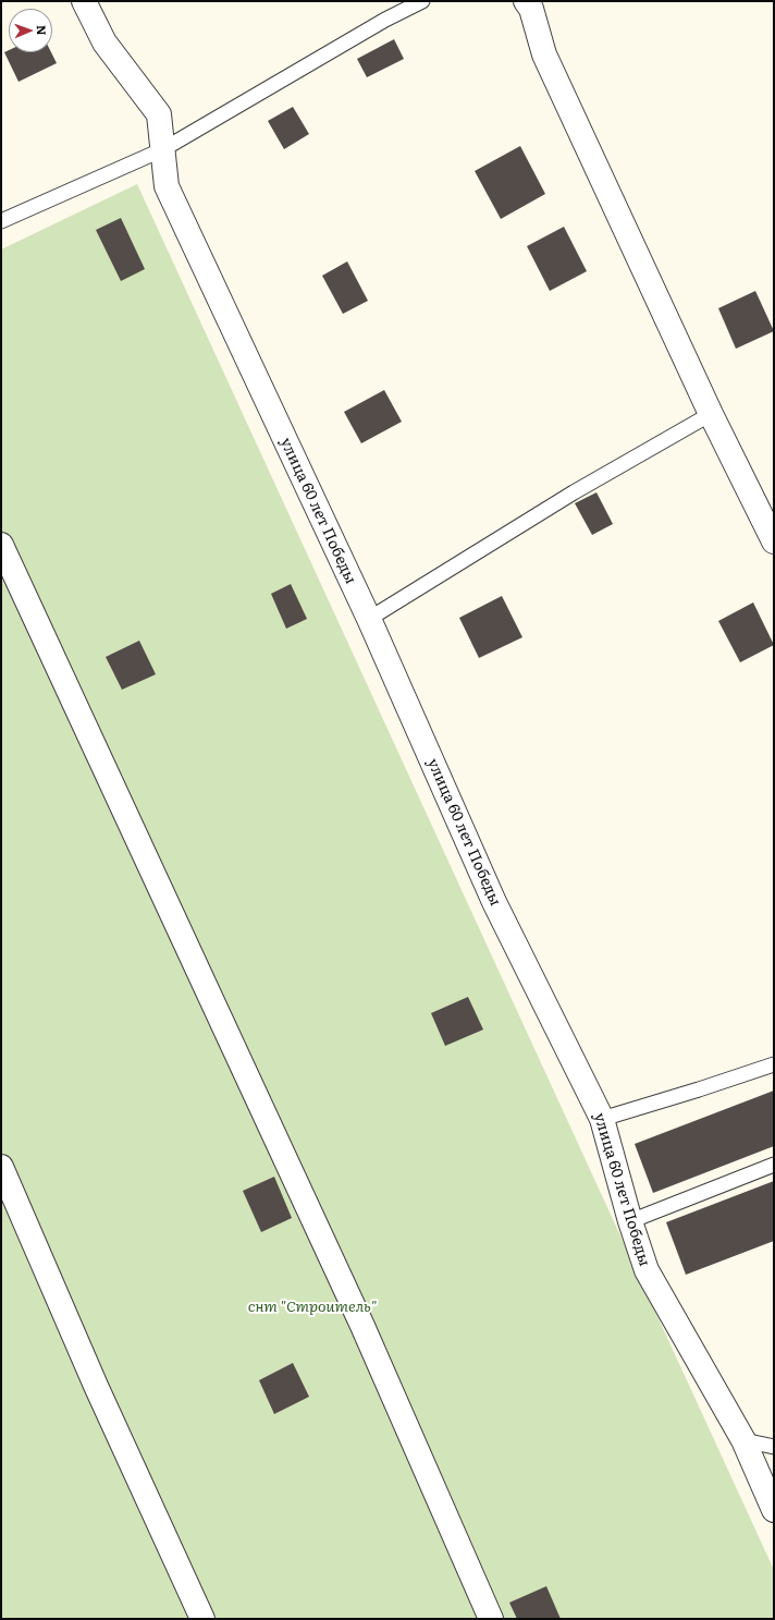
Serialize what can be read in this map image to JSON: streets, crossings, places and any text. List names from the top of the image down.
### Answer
{
  "streets": {
    "street": ["улица 60 лет Победы"]
  },
  "parks": ["снт \"Строитель\""],
  "north": "right"
}
